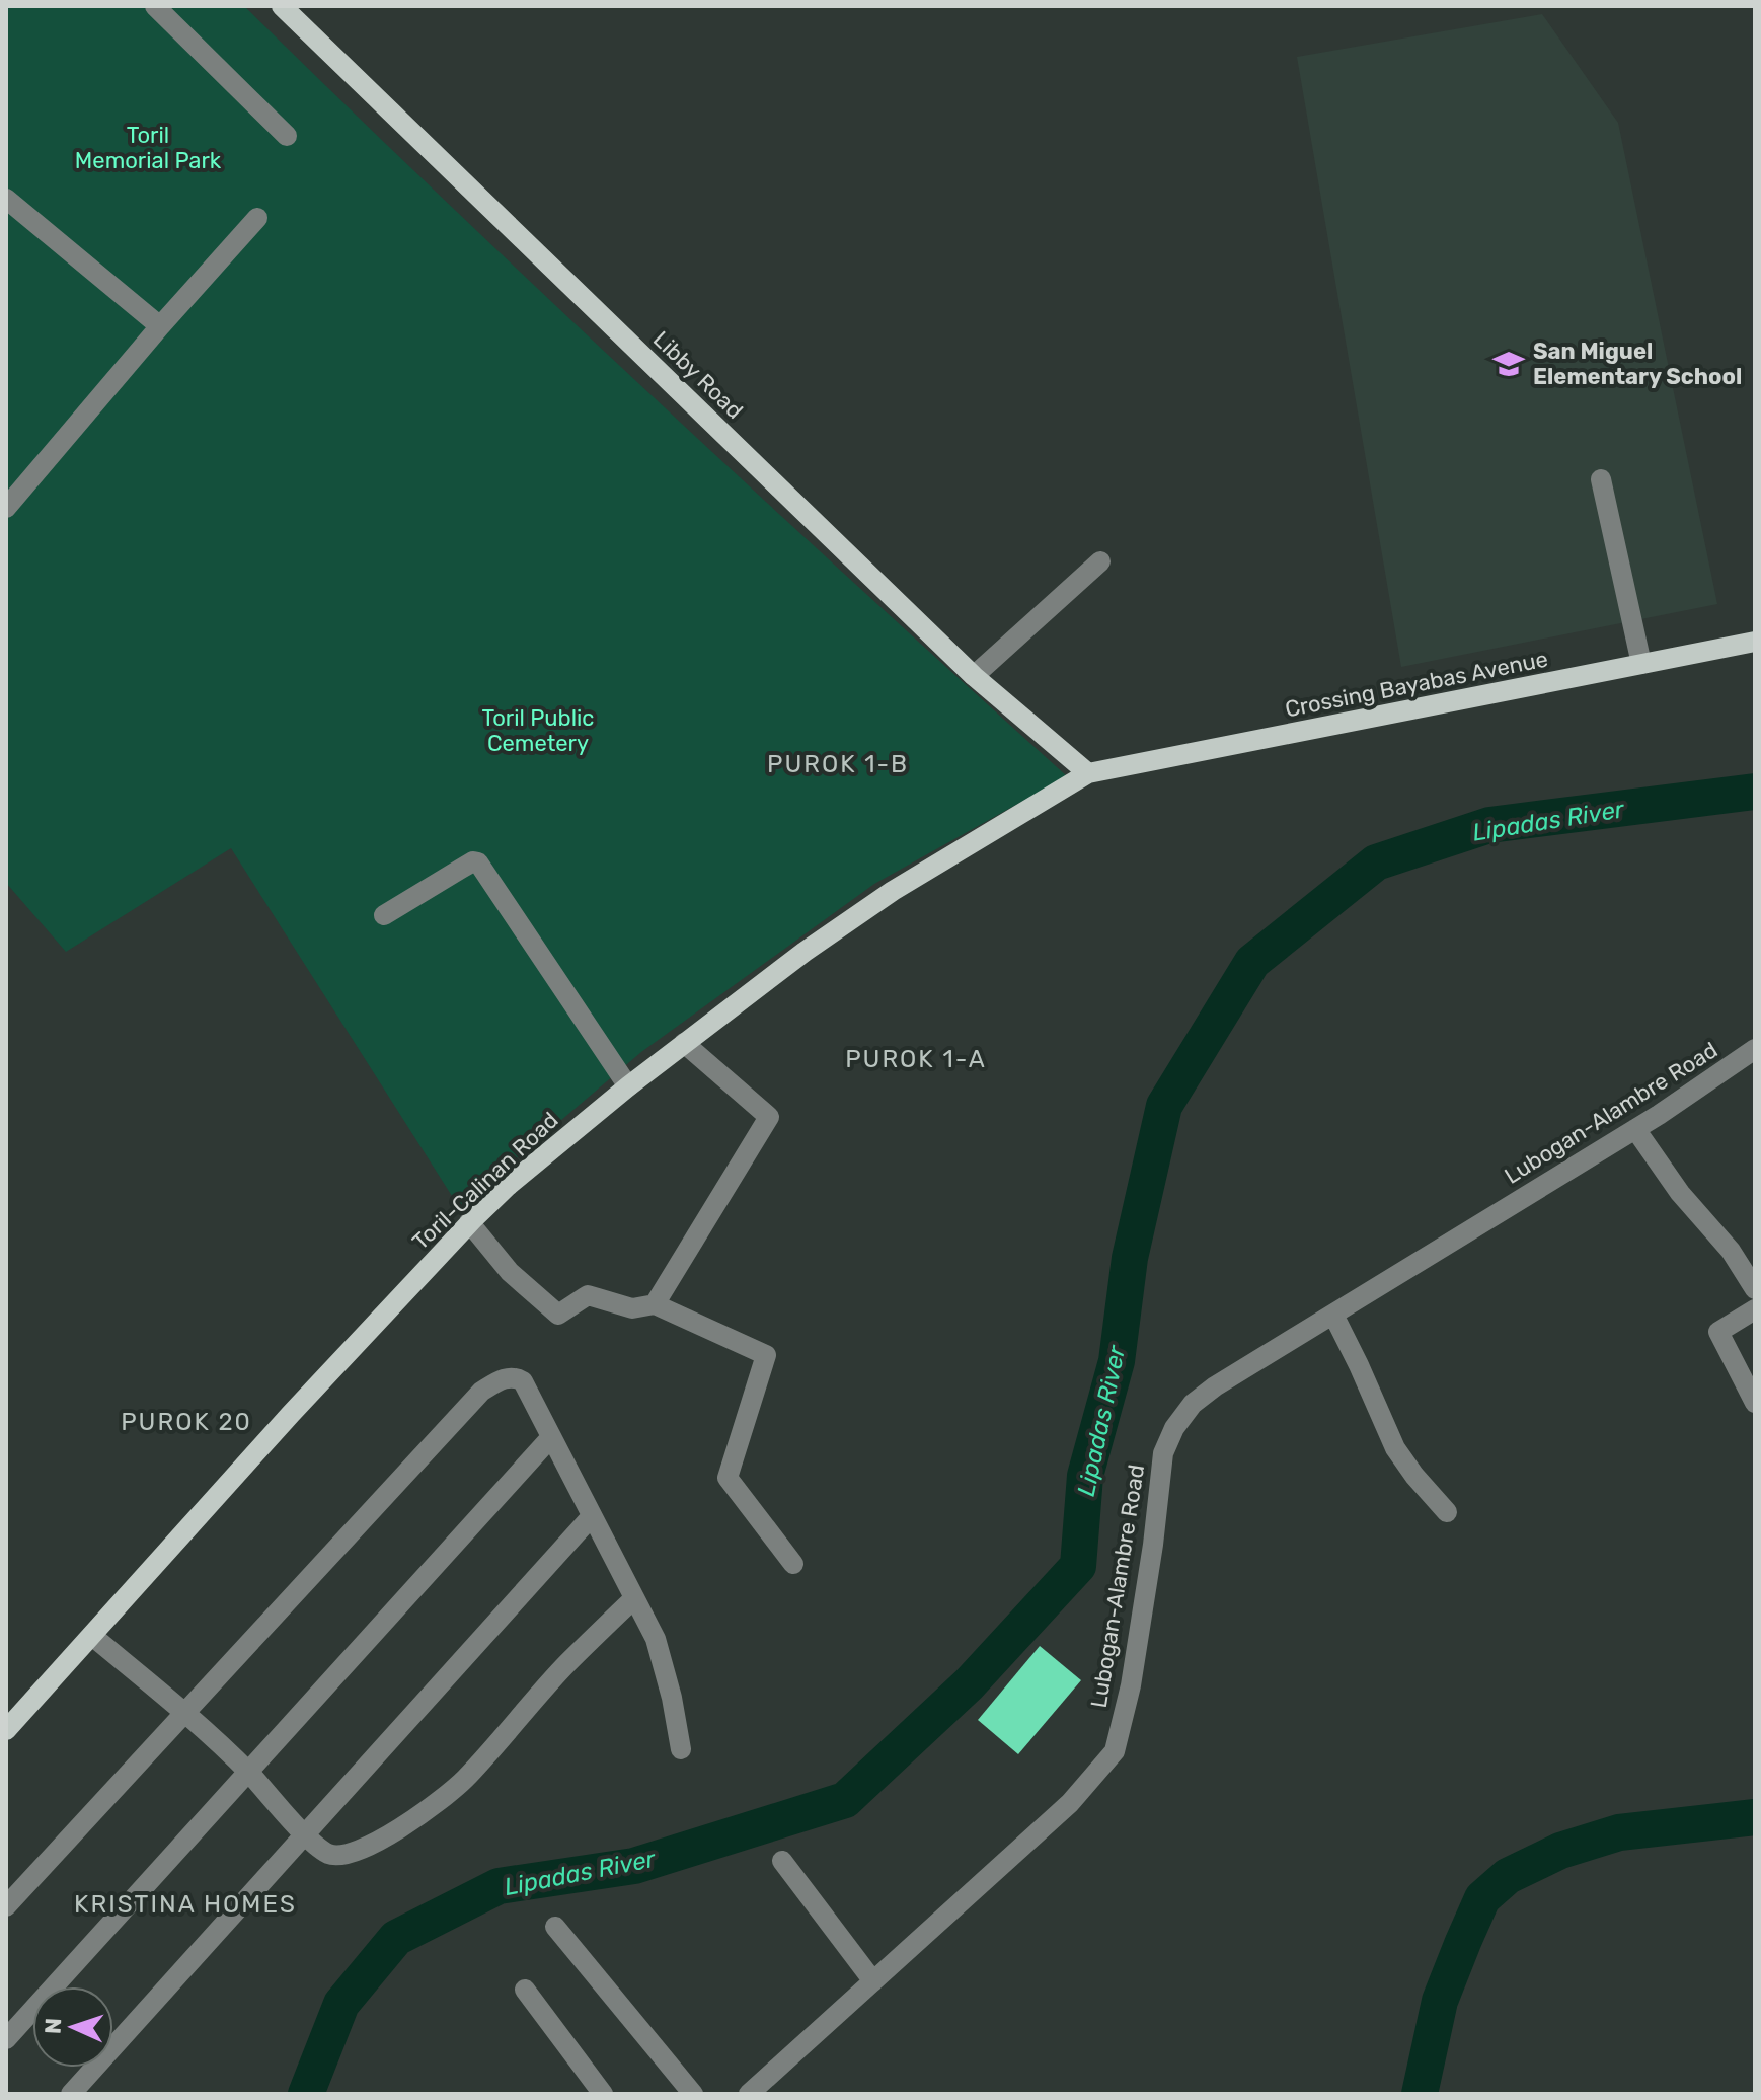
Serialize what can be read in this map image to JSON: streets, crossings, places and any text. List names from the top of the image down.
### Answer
{
  "streets": {
    "main road": ["Libby Road", "Crossing Bayabas Avenue", "Toril-Calinan Road"],
    "street": ["Lubogan-Alambre Road"]
  },
  "crossings": [
    ["Libby Road", "Crossing Bayabas Avenue"],
    ["Libby Road", "Toril-Calinan Road"],
    ["Crossing Bayabas Avenue", "Toril-Calinan Road"]
  ],
  "districts": [
    "PUROK 1-B",
    "PUROK 1-A",
    "PUROK 20",
    "KRISTINA HOMES"
  ],
  "water": ["Lipadas River"],
  "parks": ["Toril Memorial Park", "Toril Public Cemetery"],
  "places": {
    "school or university": ["San Miguel Elementary School"]
  },
  "north": "left"
}
